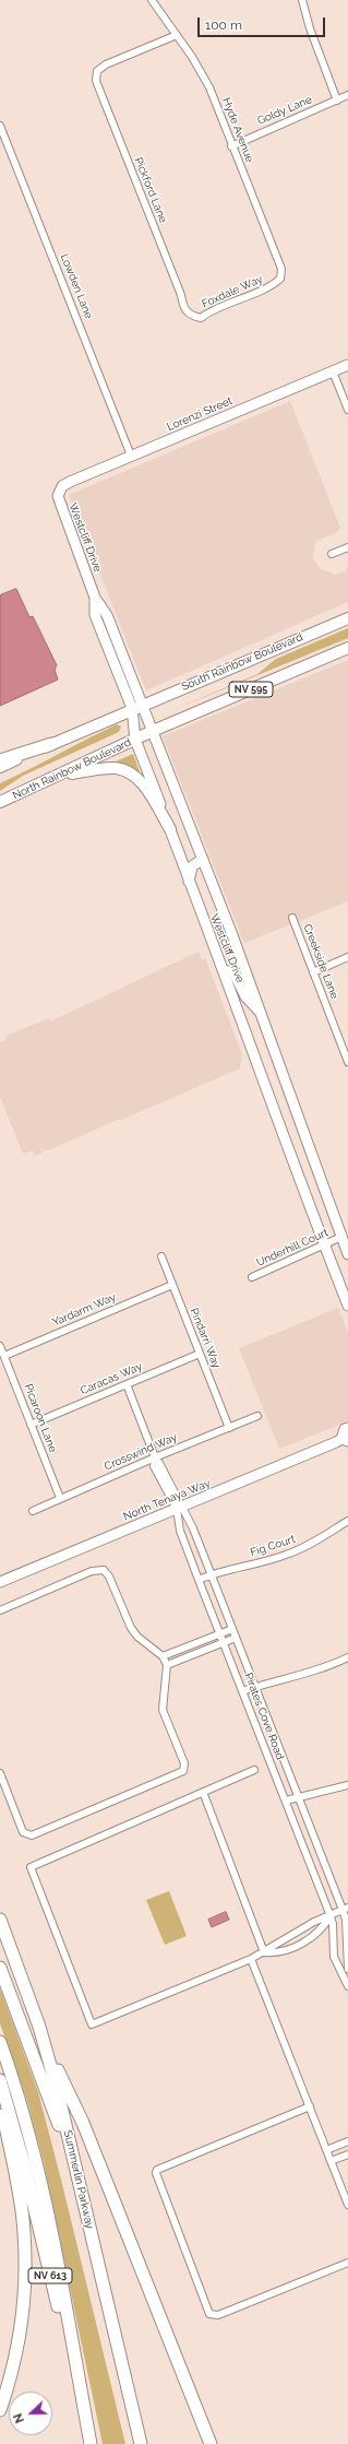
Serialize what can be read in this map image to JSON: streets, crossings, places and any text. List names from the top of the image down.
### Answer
{
  "streets": {
    "highway": ["Summerlin Parkway", "NV 613"],
    "main road": [
      "Lorenzi Street",
      "Westcliff Drive",
      "South Rainbow Boulevard",
      "NV 595",
      "North Rainbow Boulevard",
      "North Tenaya Way"
    ],
    "street": [
      "Goldy Lane",
      "Hyde Avenue",
      "Pickford Lane",
      "Lowden Lane",
      "Foxdale Way",
      "Creekside Lane",
      "Underhill Court",
      "Yardarm Way",
      "Pindarri Way",
      "Caracas Way",
      "Picaroon Lane",
      "Crosswind Way",
      "Fig Court",
      "Pirates Cove Road"
    ]
  },
  "crossings": [
    ["Goldy Lane", "Hyde Avenue"],
    ["Hyde Avenue", "Pickford Lane"],
    ["Hyde Avenue", "Foxdale Way"],
    ["Pickford Lane", "Foxdale Way"],
    ["Lowden Lane", "Lorenzi Street"],
    ["Lorenzi Street", "Westcliff Drive"],
    ["Westcliff Drive", "South Rainbow Boulevard"],
    ["Westcliff Drive", "NV 595"],
    ["Westcliff Drive", "North Rainbow Boulevard"],
    ["Westcliff Drive", "Underhill Court"],
    ["South Rainbow Boulevard", "NV 595"],
    ["NV 595", "North Rainbow Boulevard"],
    ["Yardarm Way", "Pindarri Way"],
    ["Yardarm Way", "Picaroon Lane"],
    ["Pindarri Way", "Caracas Way"],
    ["Pindarri Way", "Crosswind Way"],
    ["Caracas Way", "Picaroon Lane"],
    ["Caracas Way", "Pirates Cove Road"],
    ["Picaroon Lane", "Crosswind Way"],
    ["Crosswind Way", "Pirates Cove Road"],
    ["North Tenaya Way", "Pirates Cove Road"],
    ["Fig Court", "Pirates Cove Road"]
  ],
  "scale_bar": "100 m",
  "north": "left"
}
